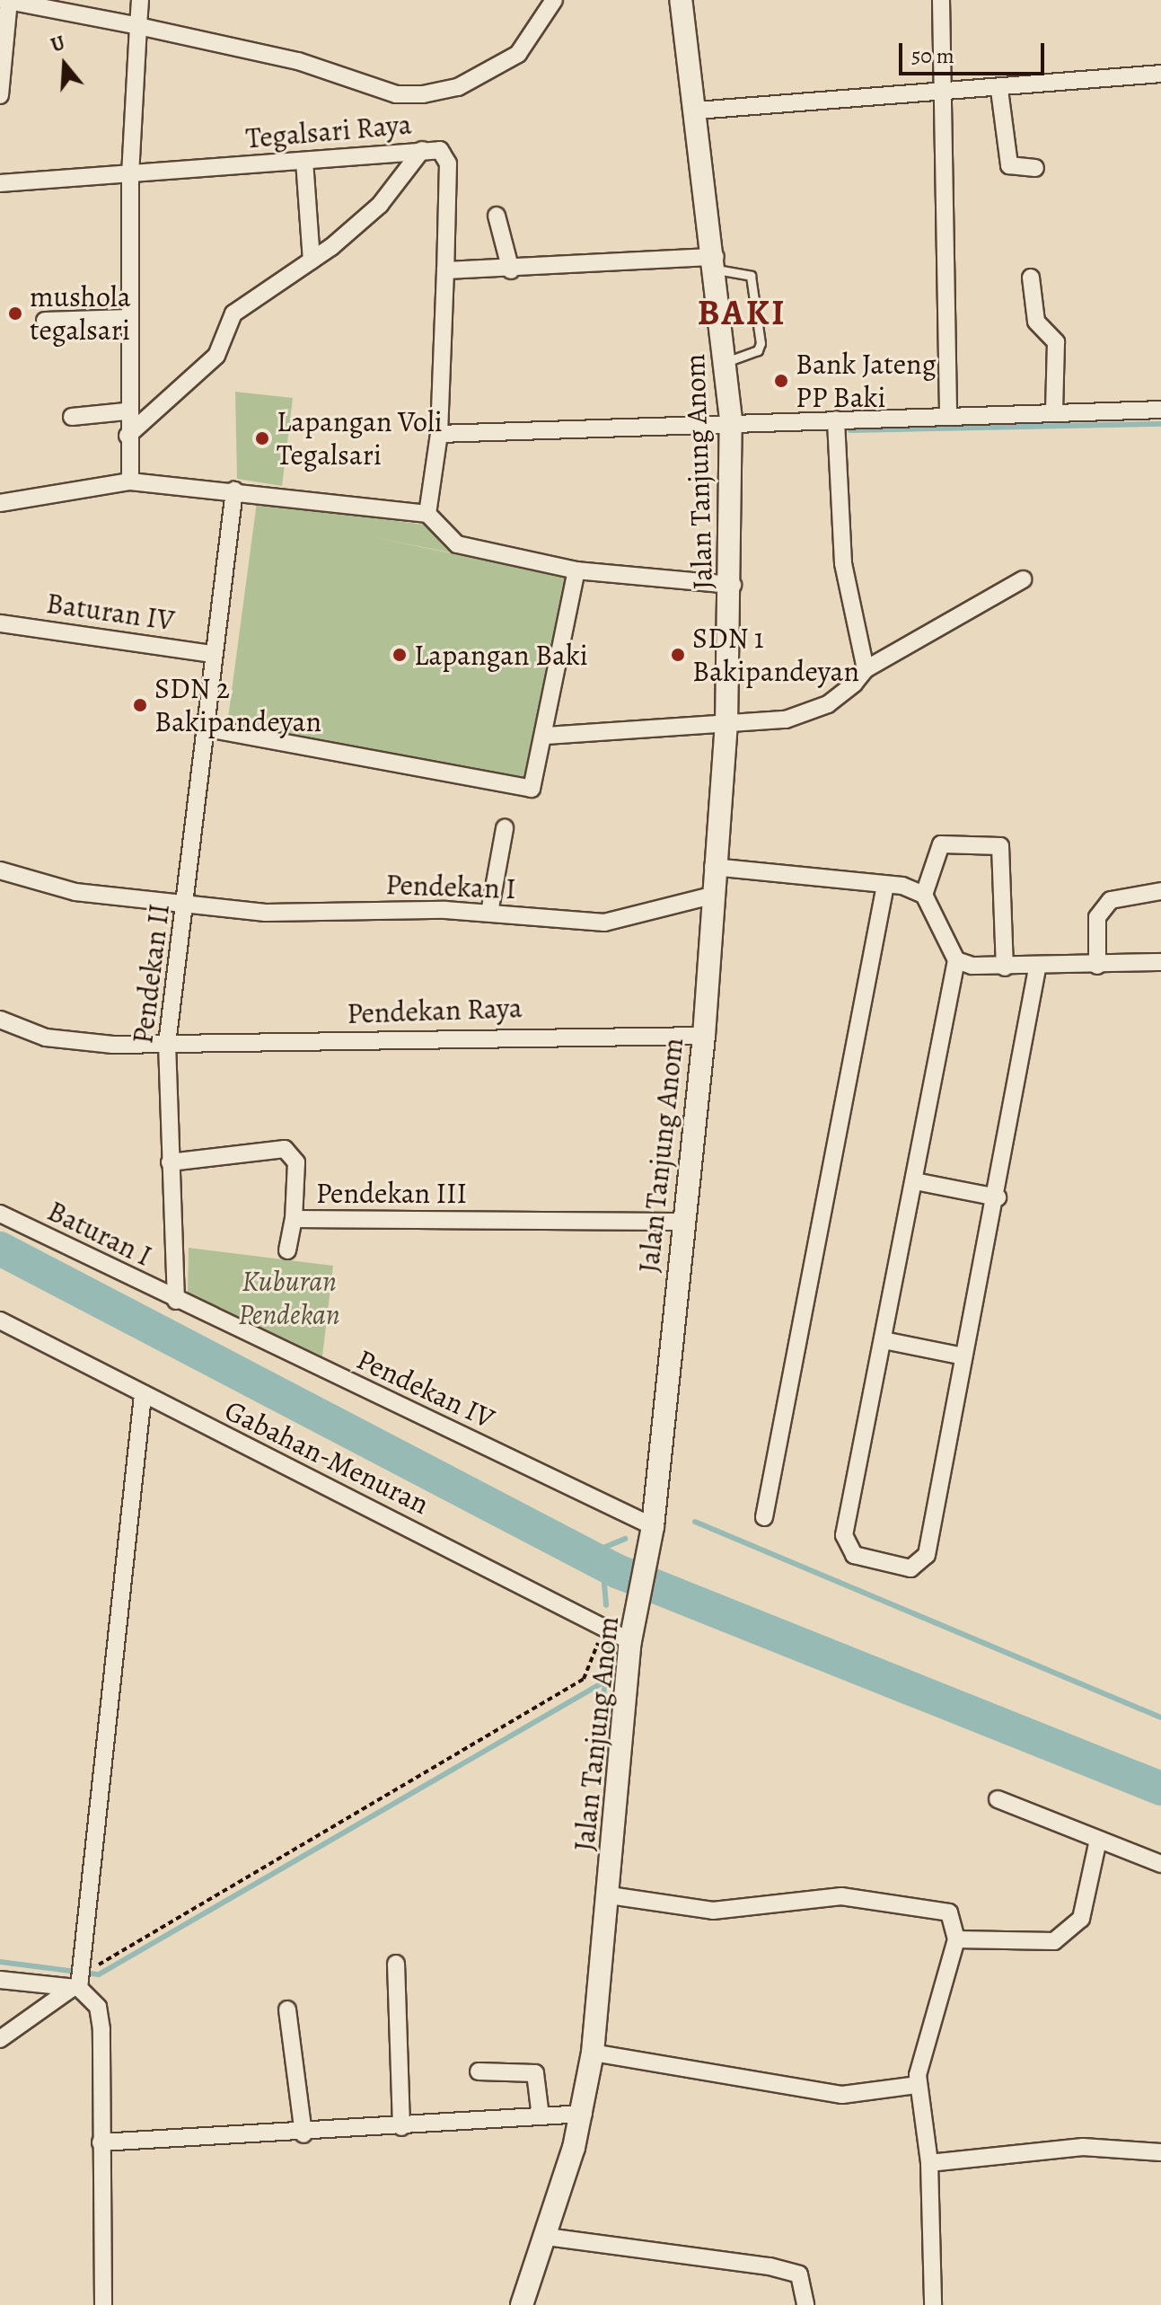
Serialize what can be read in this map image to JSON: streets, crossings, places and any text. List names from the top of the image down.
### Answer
{
  "streets": {
    "main road": ["Jalan Tanjung Anom"],
    "street": [
      "Tegalsari Raya",
      "Baturan IV",
      "Pendekan I",
      "Pendekan II",
      "Pendekan Raya",
      "Pendekan III",
      "Baturan I",
      "Pendekan IV",
      "Gabahan-Menuran"
    ]
  },
  "crossings": [
    ["Jalan Tanjung Anom", "Pendekan I"],
    ["Jalan Tanjung Anom", "Pendekan Raya"],
    ["Jalan Tanjung Anom", "Pendekan III"],
    ["Jalan Tanjung Anom", "Pendekan IV"],
    ["Jalan Tanjung Anom", "Gabahan-Menuran"],
    ["Baturan IV", "Pendekan II"],
    ["Pendekan I", "Pendekan II"],
    ["Pendekan II", "Pendekan Raya"],
    ["Pendekan II", "Pendekan III"],
    ["Pendekan II", "Baturan I"],
    ["Pendekan II", "Pendekan IV"],
    ["Baturan I", "Pendekan IV"]
  ],
  "districts": ["BAKI"],
  "parks": ["Kuburan Pendekan"],
  "places": [
    "mushola tegalsari",
    "Bank Jateng PP Baki",
    "Lapangan Voli Tegalsari",
    "Lapangan Baki",
    "SDN 1 Bakipandeyan",
    "SDN 2 Bakipandeyan"
  ],
  "scale_bar": "50 m",
  "north": "top"
}
